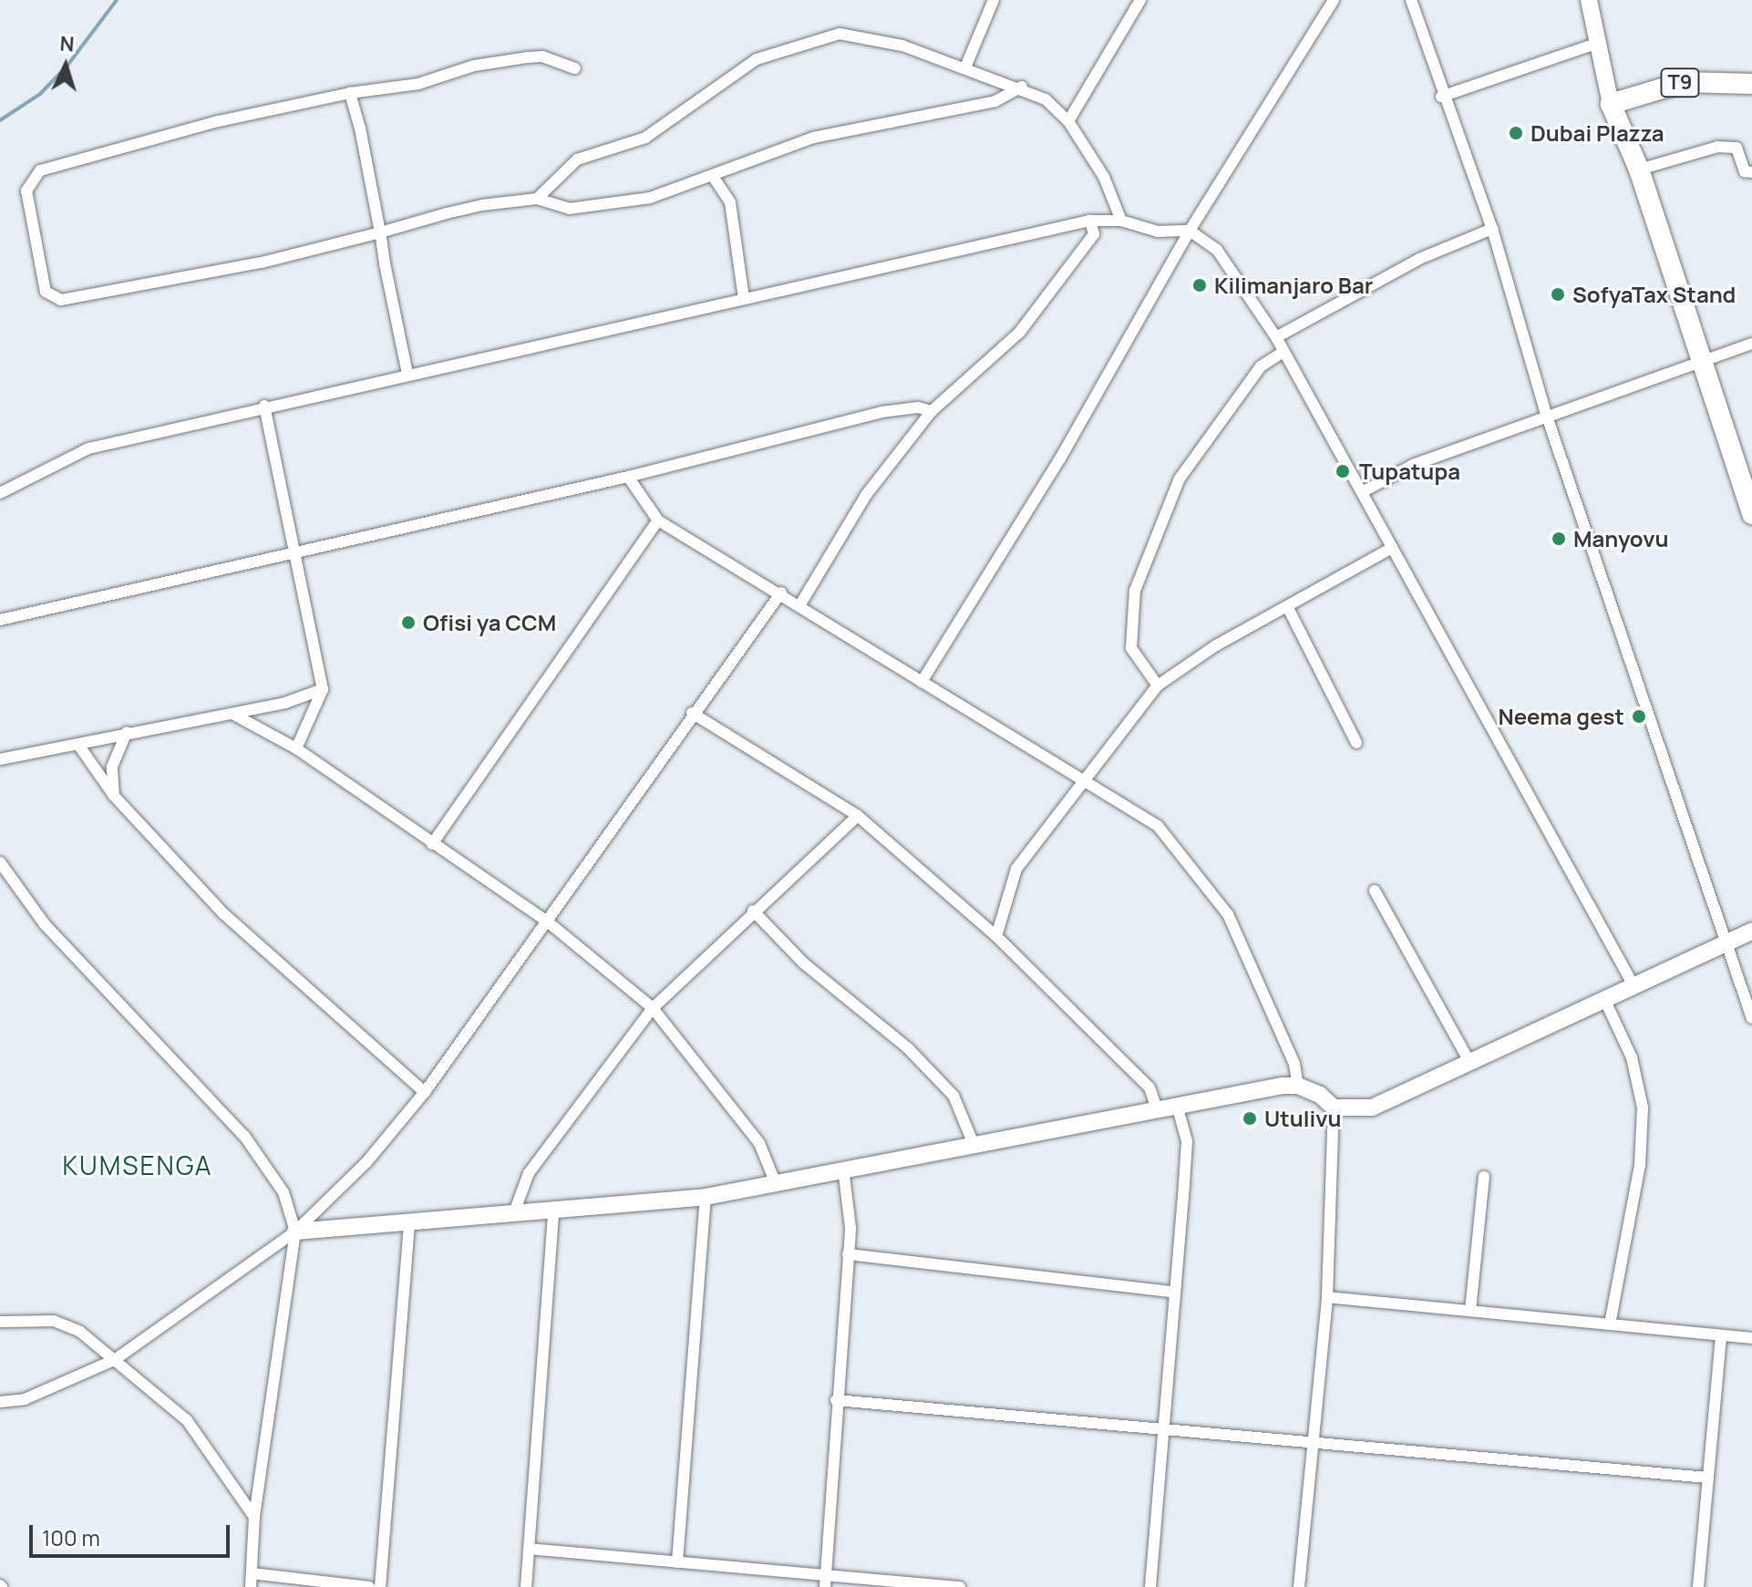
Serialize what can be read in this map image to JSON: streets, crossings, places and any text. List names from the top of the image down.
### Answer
{
  "streets": {
    "highway": ["T9"]
  },
  "districts": ["KUMSENGA"],
  "places": [
    "Dubai Plazza",
    "Kilimanjaro Bar",
    "SofyaTax Stand",
    "Tupatupa",
    "Manyovu",
    "Ofisi ya CCM",
    "Neema gest",
    "Utulivu"
  ],
  "scale_bar": "100 m",
  "north": "top"
}
